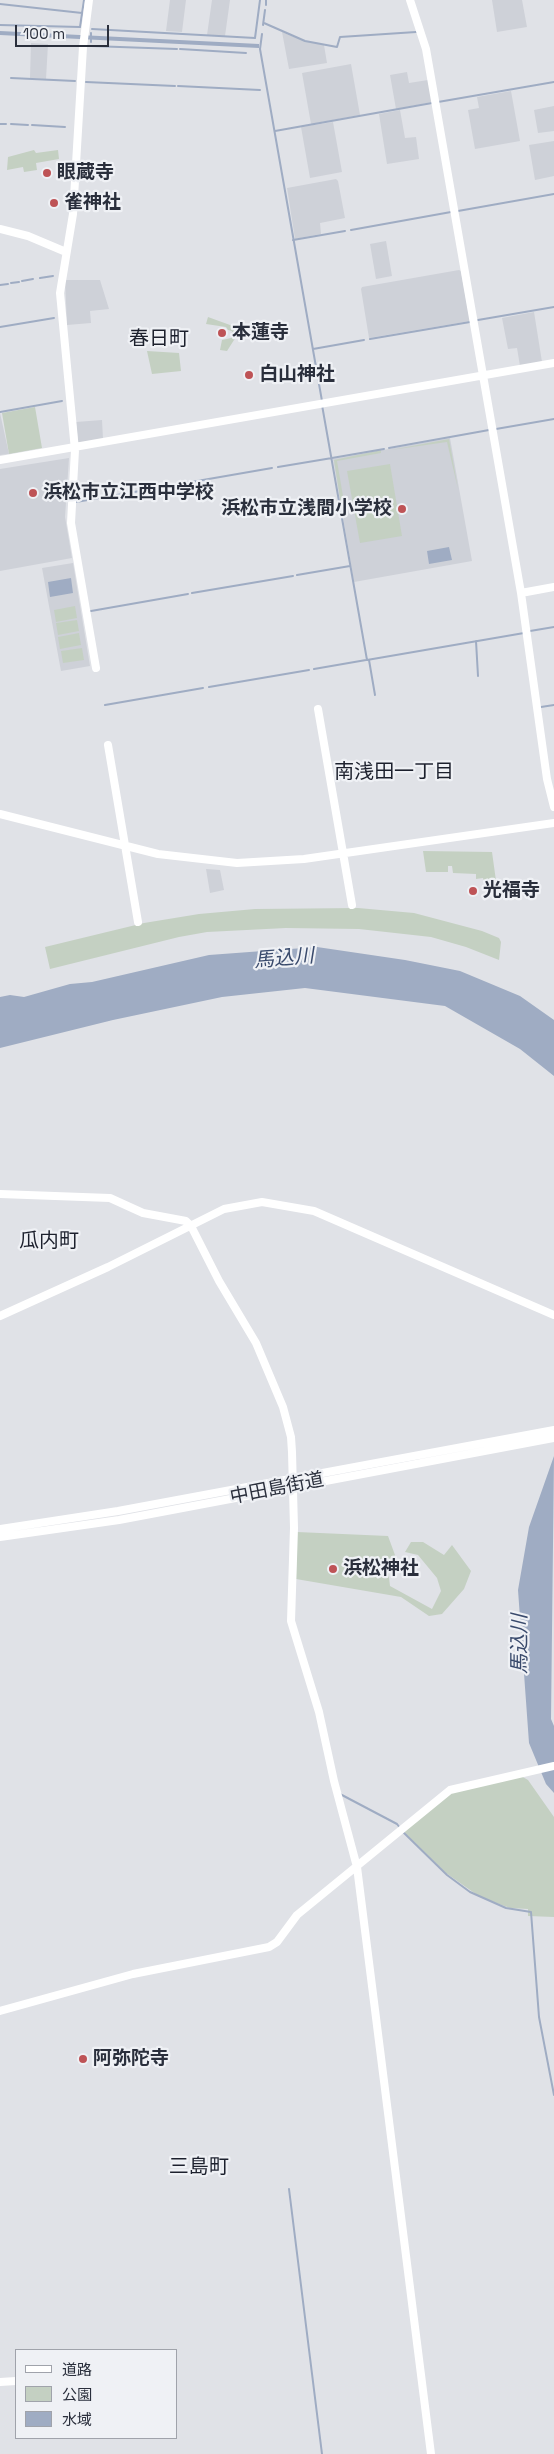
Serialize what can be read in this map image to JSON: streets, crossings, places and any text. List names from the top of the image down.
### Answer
{
  "streets": {
    "street": ["中田島街道"]
  },
  "districts": [
    "春日町",
    "南浅田一丁目",
    "瓜内町",
    "三島町"
  ],
  "water": ["馬込川"],
  "places": [
    "眼蔵寺",
    "雀神社",
    "本蓮寺",
    "白山神社",
    "浜松市立江西中学校",
    "浜松市立浅間小学校",
    "光福寺",
    "浜松神社",
    "阿弥陀寺"
  ],
  "legend": ["道路", "公園", "水域"],
  "scale_bar": "100 m"
}
